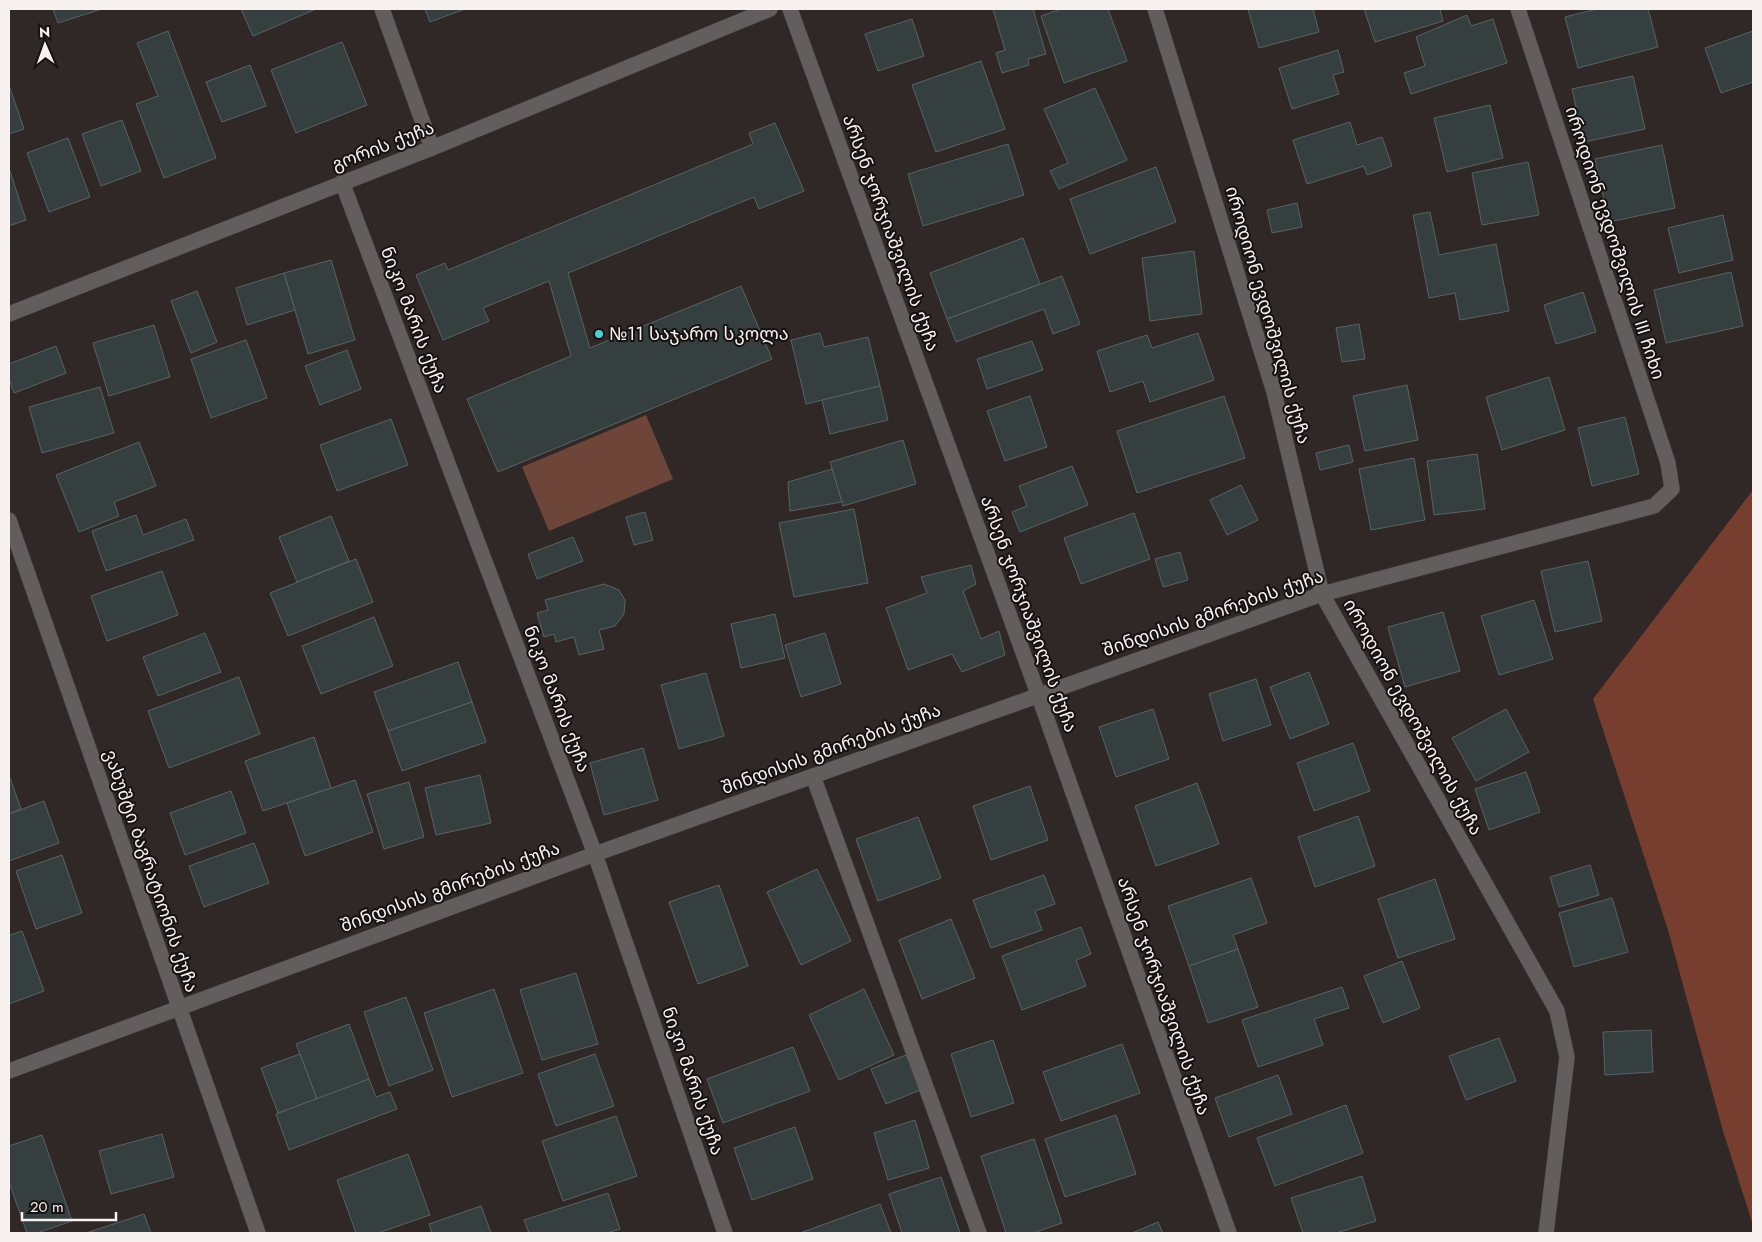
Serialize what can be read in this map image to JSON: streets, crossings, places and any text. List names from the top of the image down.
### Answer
{
  "streets": {
    "street": [
      "გორის ქუჩა",
      "არსენ ჯორჯიაშვილის ქუჩა",
      "იროდიონ ევდოშვილის III ჩიხი",
      "იროდიონ ევდოშვილის ქუჩა",
      "ნიკო მარის ქუჩა",
      "შინდისის გმირების ქუჩა",
      "ვახუშტი ბაგრატიონის ქუჩა"
    ]
  },
  "crossings": [
    ["გორის ქუჩა", "ნიკო მარის ქუჩა"],
    ["არსენ ჯორჯიაშვილის ქუჩა", "შინდისის გმირების ქუჩა"],
    ["იროდიონ ევდოშვილის III ჩიხი", "შინდისის გმირების ქუჩა"],
    ["იროდიონ ევდოშვილის ქუჩა", "შინდისის გმირების ქუჩა"],
    ["ნიკო მარის ქუჩა", "შინდისის გმირების ქუჩა"],
    ["შინდისის გმირების ქუჩა", "ვახუშტი ბაგრატიონის ქუჩა"]
  ],
  "places": ["№11 საჯარო სკოლა"],
  "scale_bar": "20 m",
  "north": "top"
}
